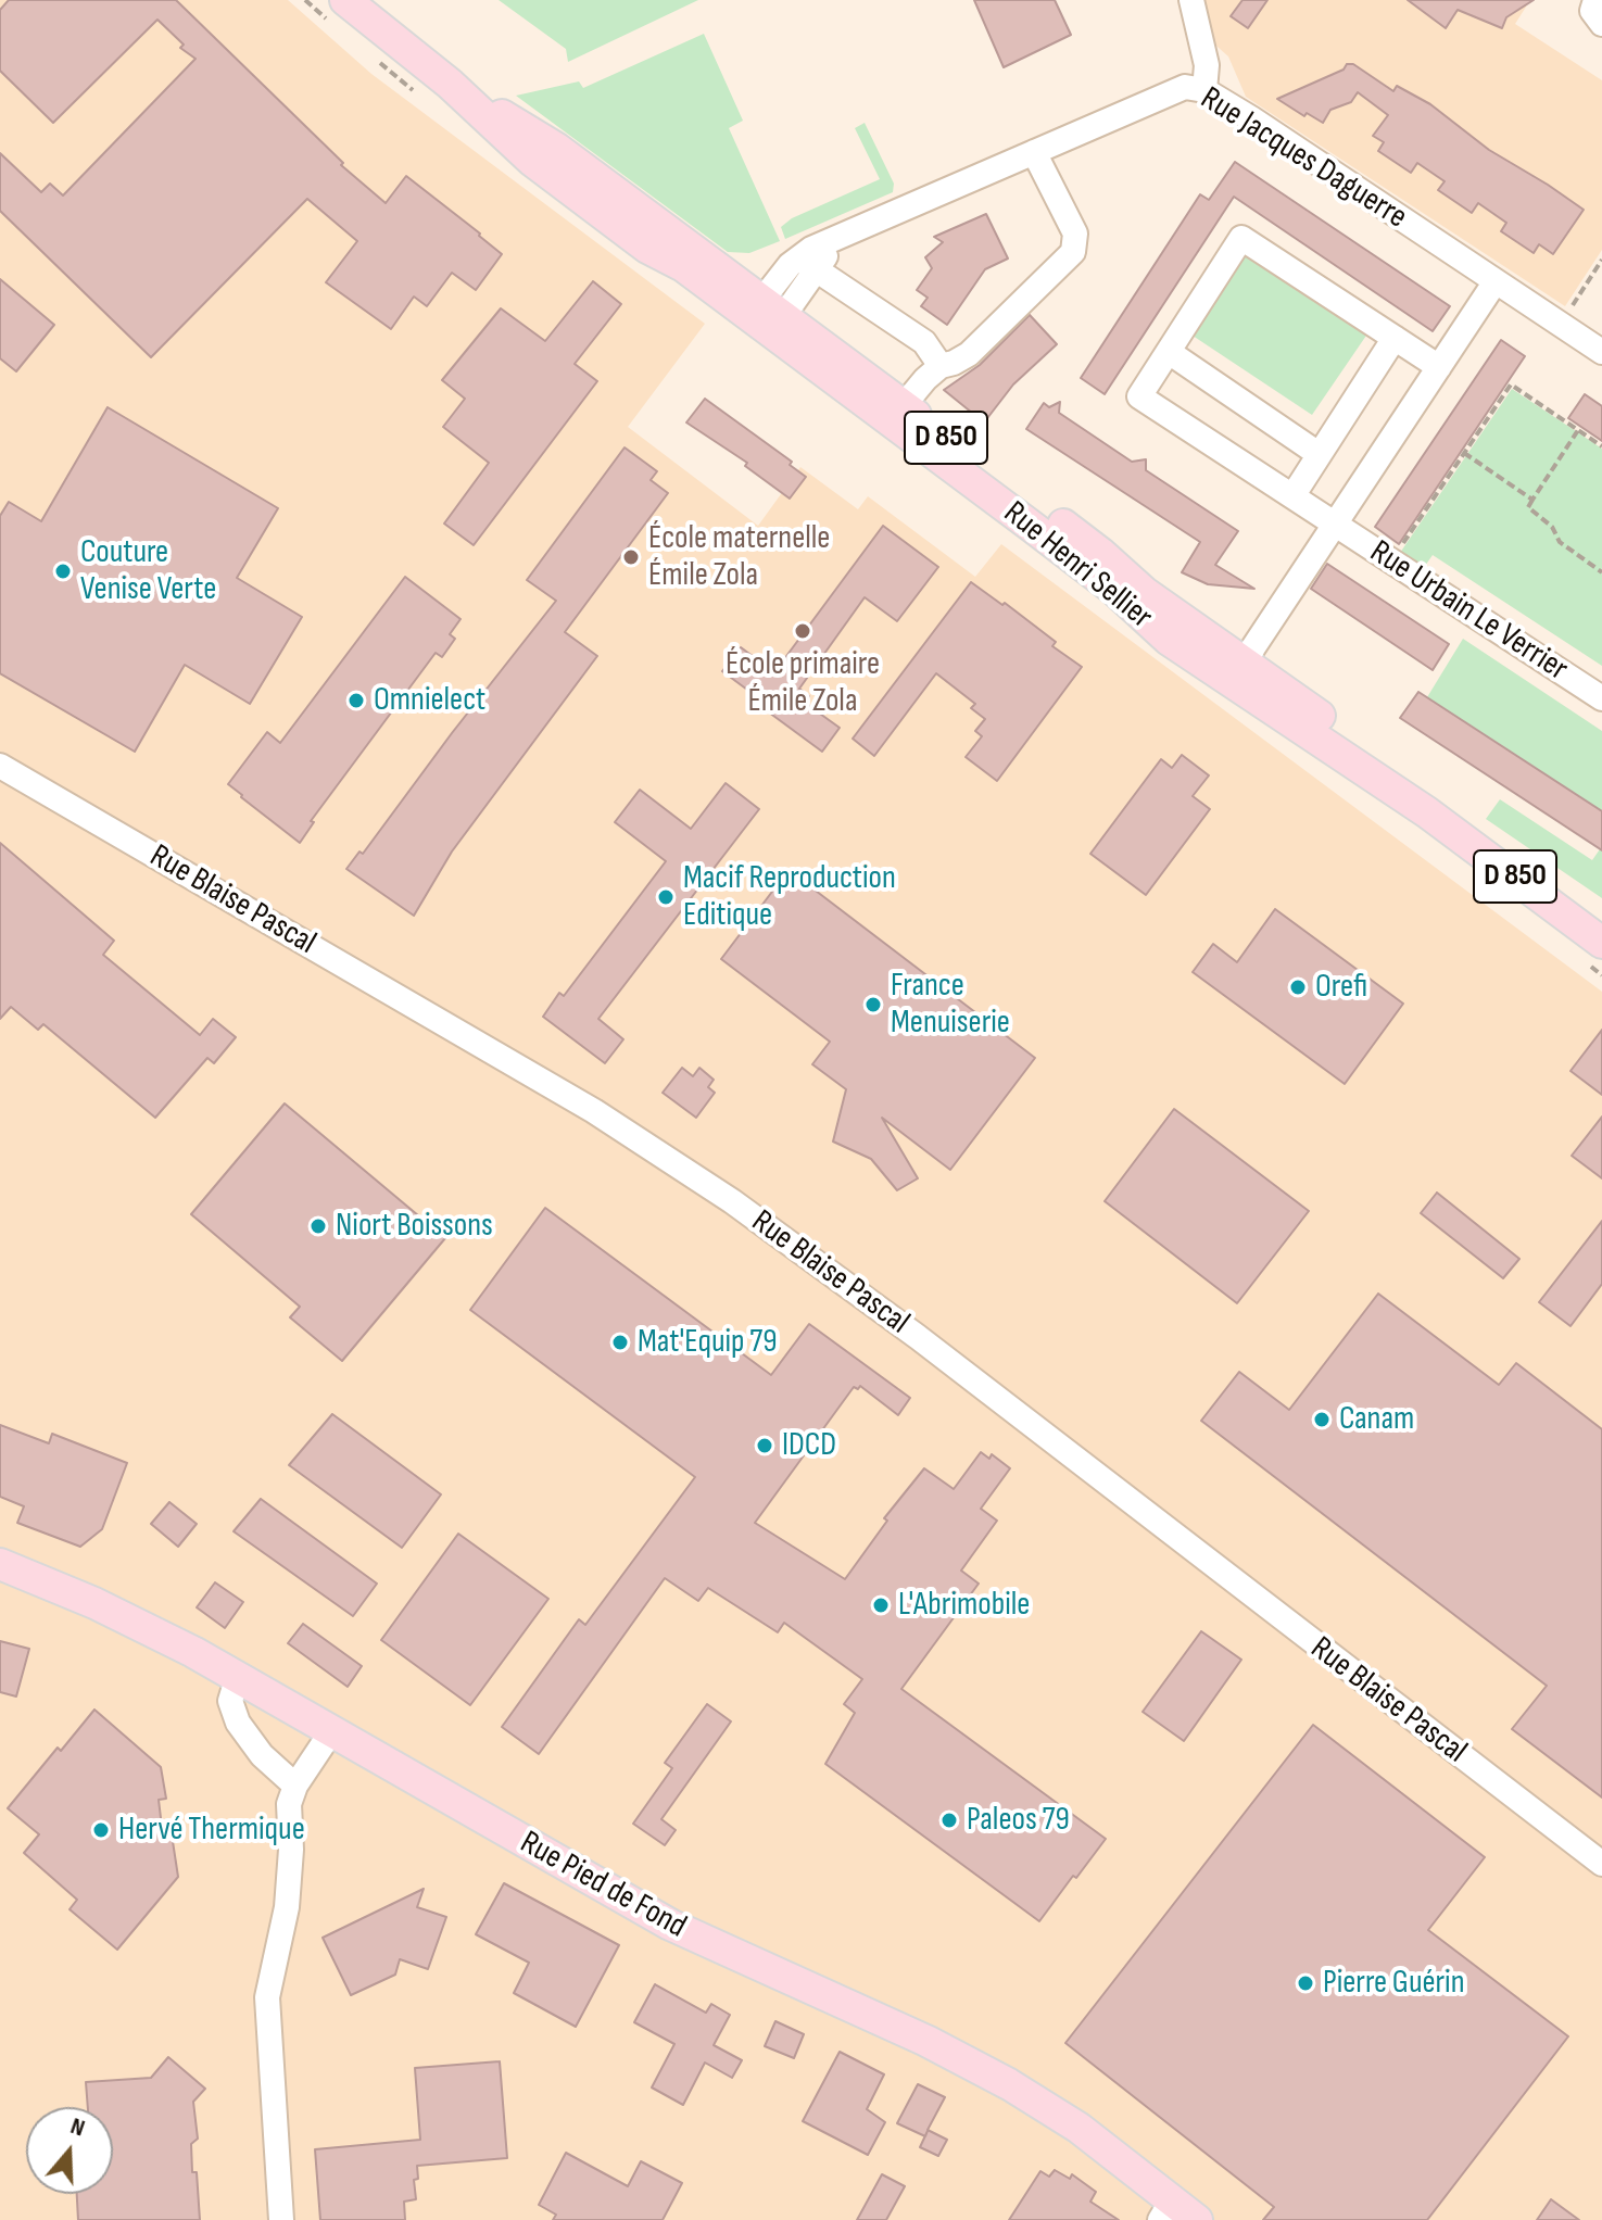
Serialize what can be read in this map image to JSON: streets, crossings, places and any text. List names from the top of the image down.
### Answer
{
  "streets": {
    "main road": ["D 850", "Rue Henri Sellier", "Rue Pied de Fond"],
    "street": ["Rue Jacques Daguerre", "Rue Urbain Le Verrier", "Rue Blaise Pascal"]
  },
  "crossings": [
    ["Rue Jacques Daguerre", "Rue Henri Sellier"]
  ],
  "places": [
    "École maternelle Émile Zola",
    "Couture Venise Verte",
    "École primaire Émile Zola",
    "Omnielect",
    "Macif Reproduction Editique",
    "Orefi",
    "France Menuiserie",
    "Niort Boissons",
    "Mat'Equip 79",
    "Canam",
    "IDCD",
    "L'Abrimobile",
    "Paleos 79",
    "Hervé Thermique",
    "Pierre Guérin"
  ],
  "north": "top"
}
